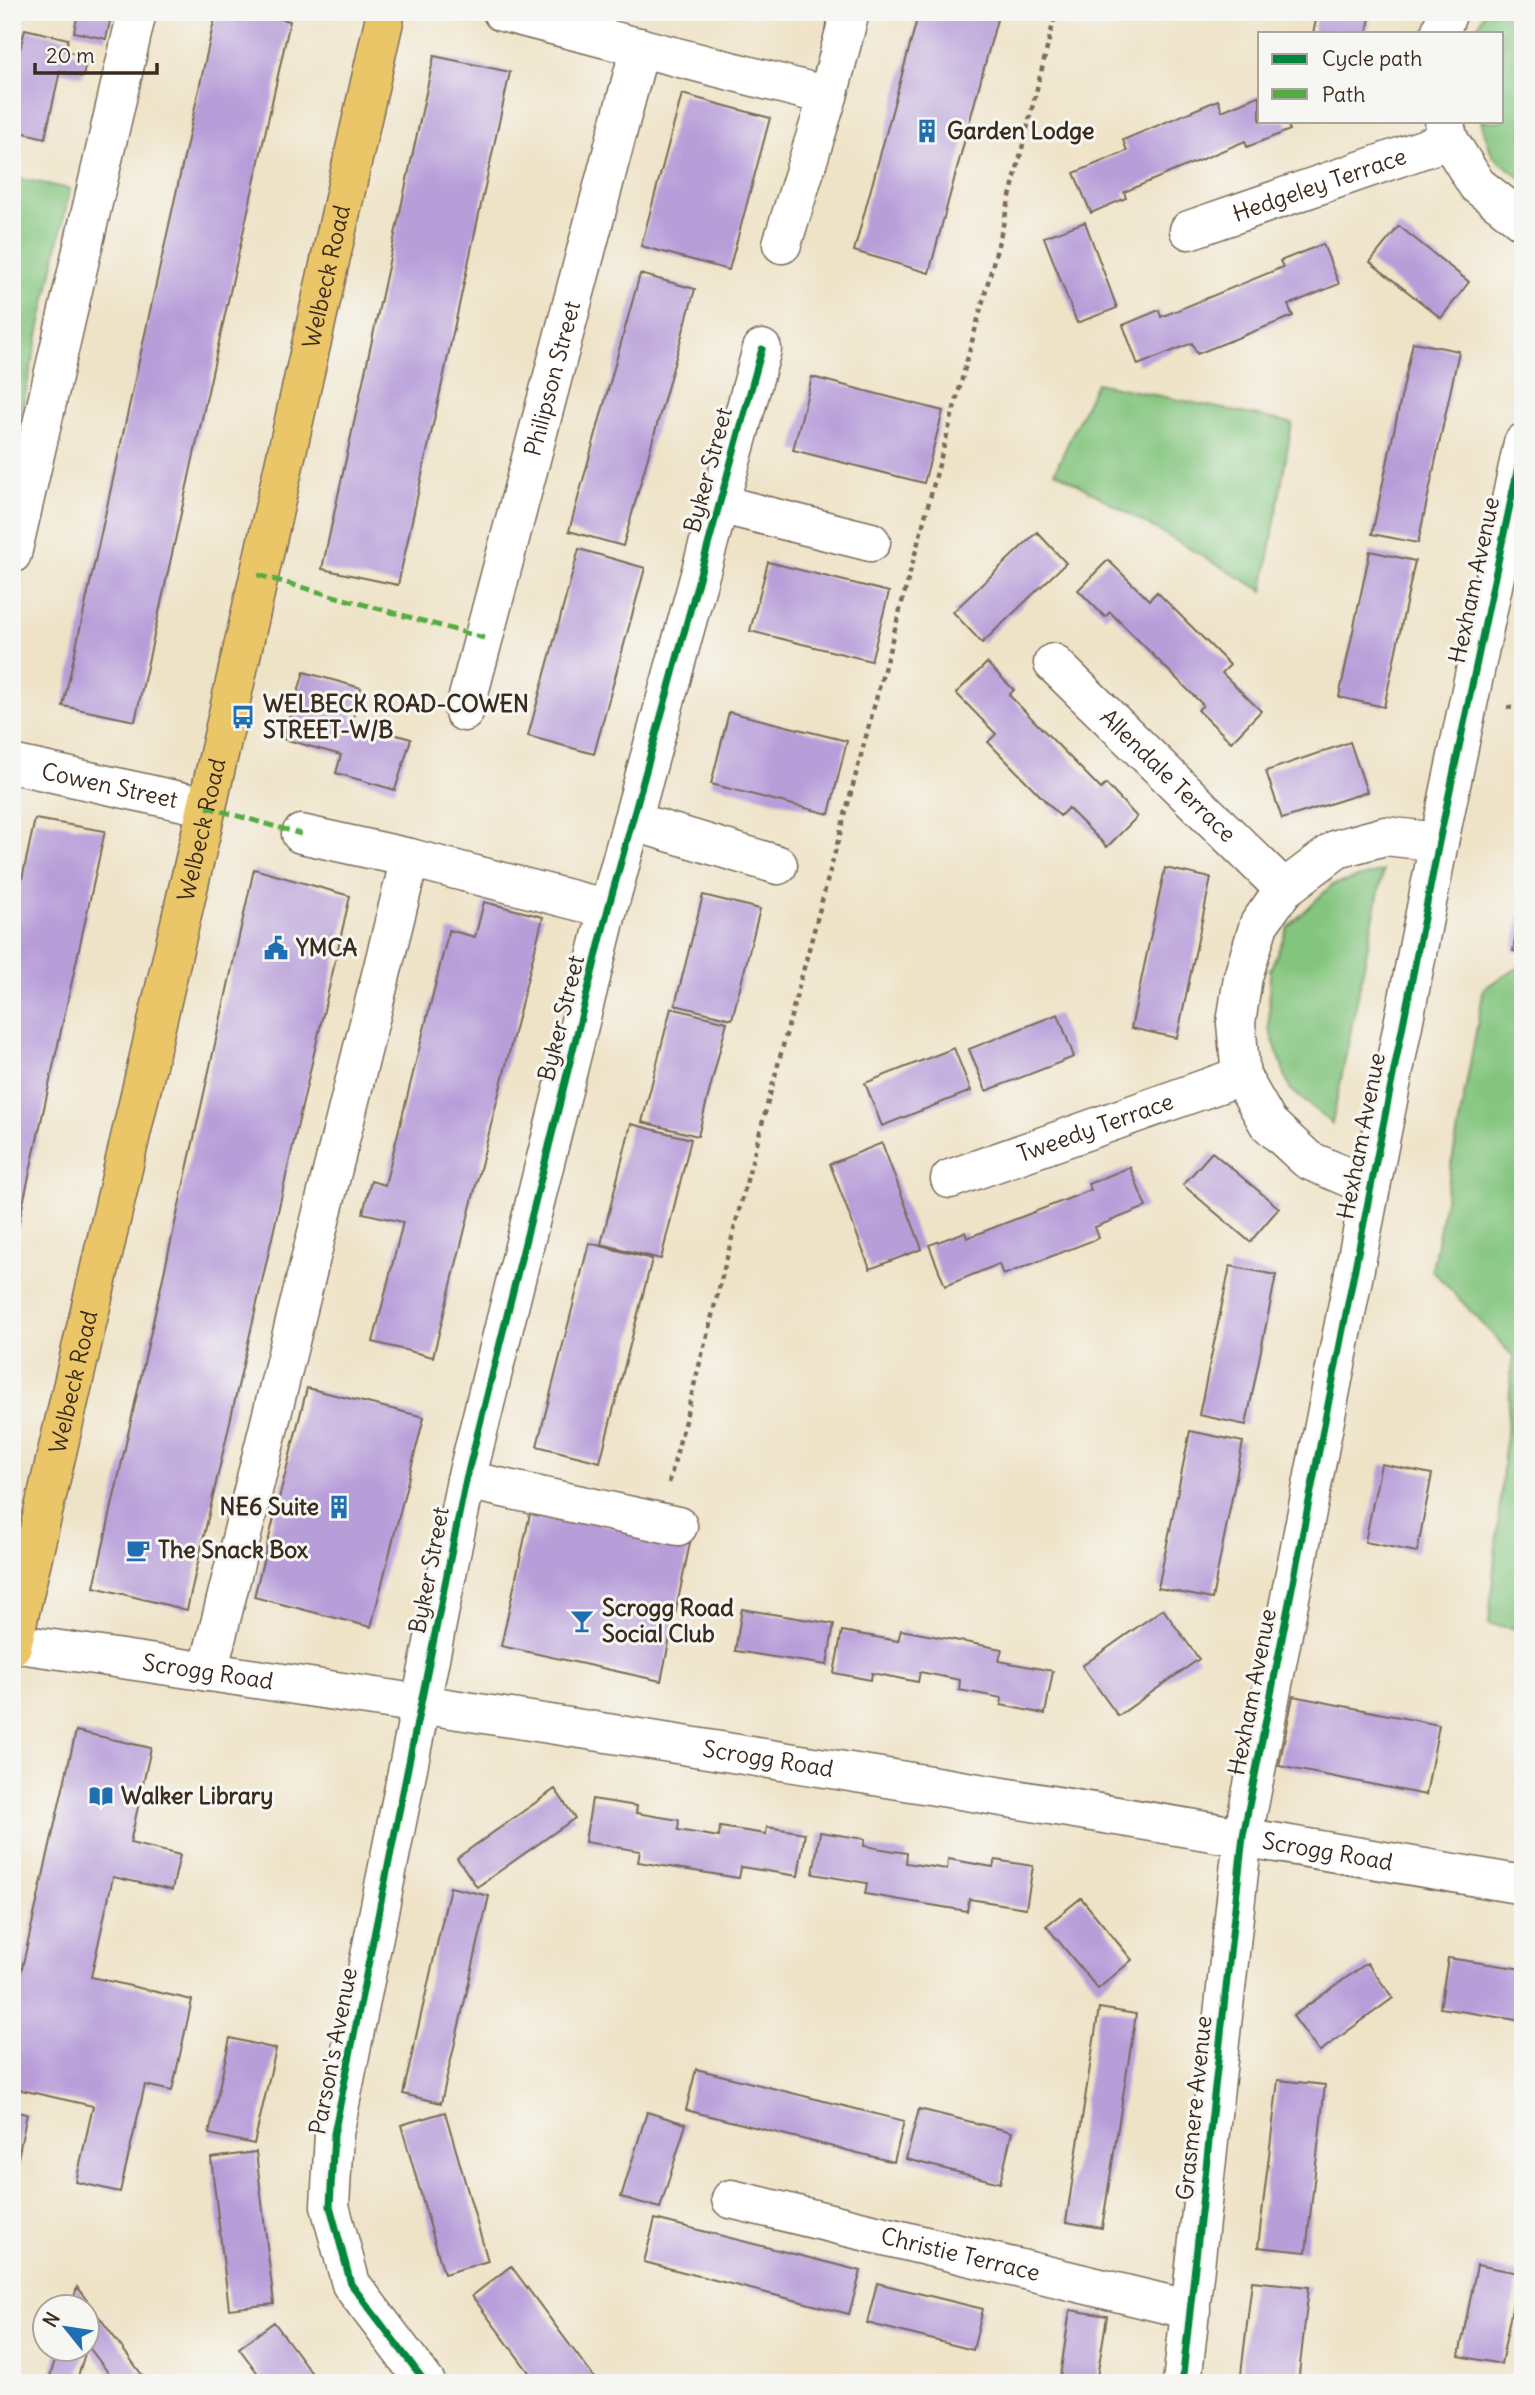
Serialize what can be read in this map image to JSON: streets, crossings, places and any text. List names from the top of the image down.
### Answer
{
  "streets": {
    "main road": ["Welbeck Road"],
    "street": [
      "Hedgeley Terrace",
      "Philipson Street",
      "Byker Street",
      "Hexham Avenue",
      "Allendale Terrace",
      "Cowen Street",
      "Tweedy Terrace",
      "Scrogg Road",
      "Parson's Avenue",
      "Grasmere Avenue",
      "Christie Terrace"
    ]
  },
  "crossings": [
    ["Welbeck Road", "Cowen Street"],
    ["Welbeck Road", "Scrogg Road"],
    ["Byker Street", "Scrogg Road"],
    ["Byker Street", "Parson's Avenue"],
    ["Hexham Avenue", "Scrogg Road"],
    ["Hexham Avenue", "Grasmere Avenue"],
    ["Scrogg Road", "Parson's Avenue"],
    ["Scrogg Road", "Grasmere Avenue"],
    ["Grasmere Avenue", "Christie Terrace"]
  ],
  "places": {
    "building": ["Garden Lodge", "NE6 Suite"],
    "bus stop": ["WELBECK ROAD-COWEN STREET-W/B"],
    "public building": ["YMCA"],
    "cafe": ["The Snack Box"],
    "bar": ["Scrogg Road Social Club"],
    "library": ["Walker Library"]
  },
  "legend": ["Cycle path", "Path"],
  "scale_bar": "20 m",
  "north": "top left"
}
